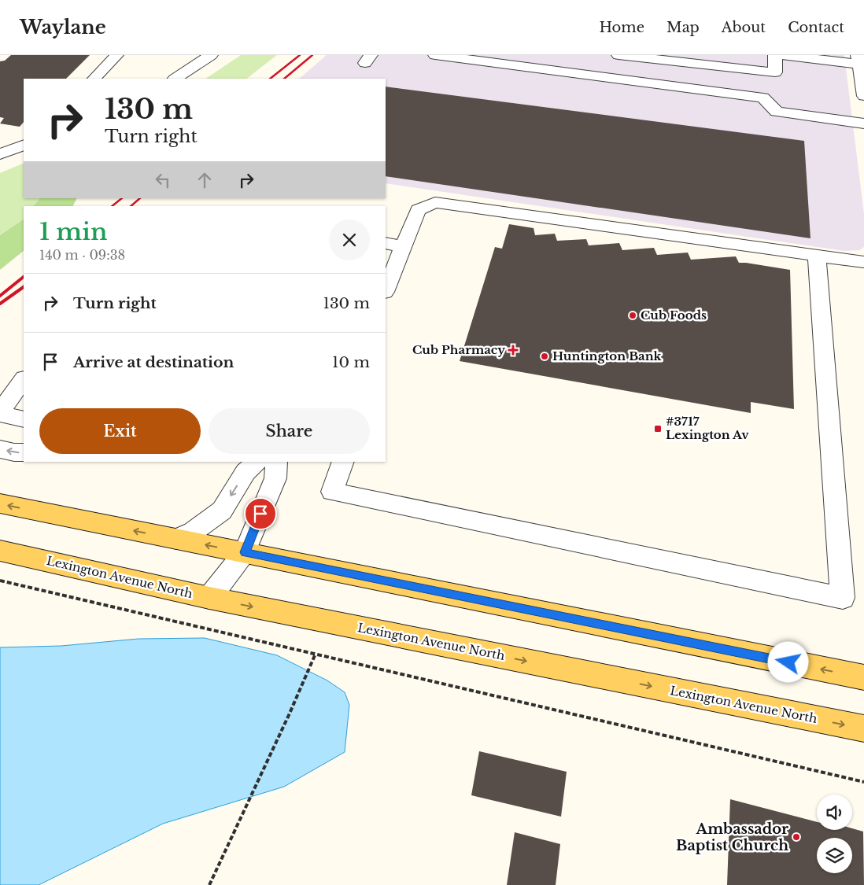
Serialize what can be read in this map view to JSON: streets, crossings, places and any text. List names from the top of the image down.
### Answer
{
  "streets": {
    "main road": ["Lexington Avenue North"]
  },
  "places": {
    "other": ["Cub Foods", "Huntington Bank", "Ambassador Baptist Church"],
    "health": ["Cub Pharmacy"],
    "transit": ["#3717 Lexington Av"]
  },
  "page": {
    "header": "Waylane",
    "nav": [
      "Home",
      "Map",
      "About",
      "Contact"
    ],
    "turn": ["130 m", "Turn right"],
    "heading": ["1 min", "140 m · 09:38"],
    "list": [
      {
        "name": "Turn right",
        "value": "130 m"
      },
      {
        "name": "Arrive at destination",
        "value": "10 m"
      }
    ],
    "buttons": ["Exit", "Share"]
  }
}
